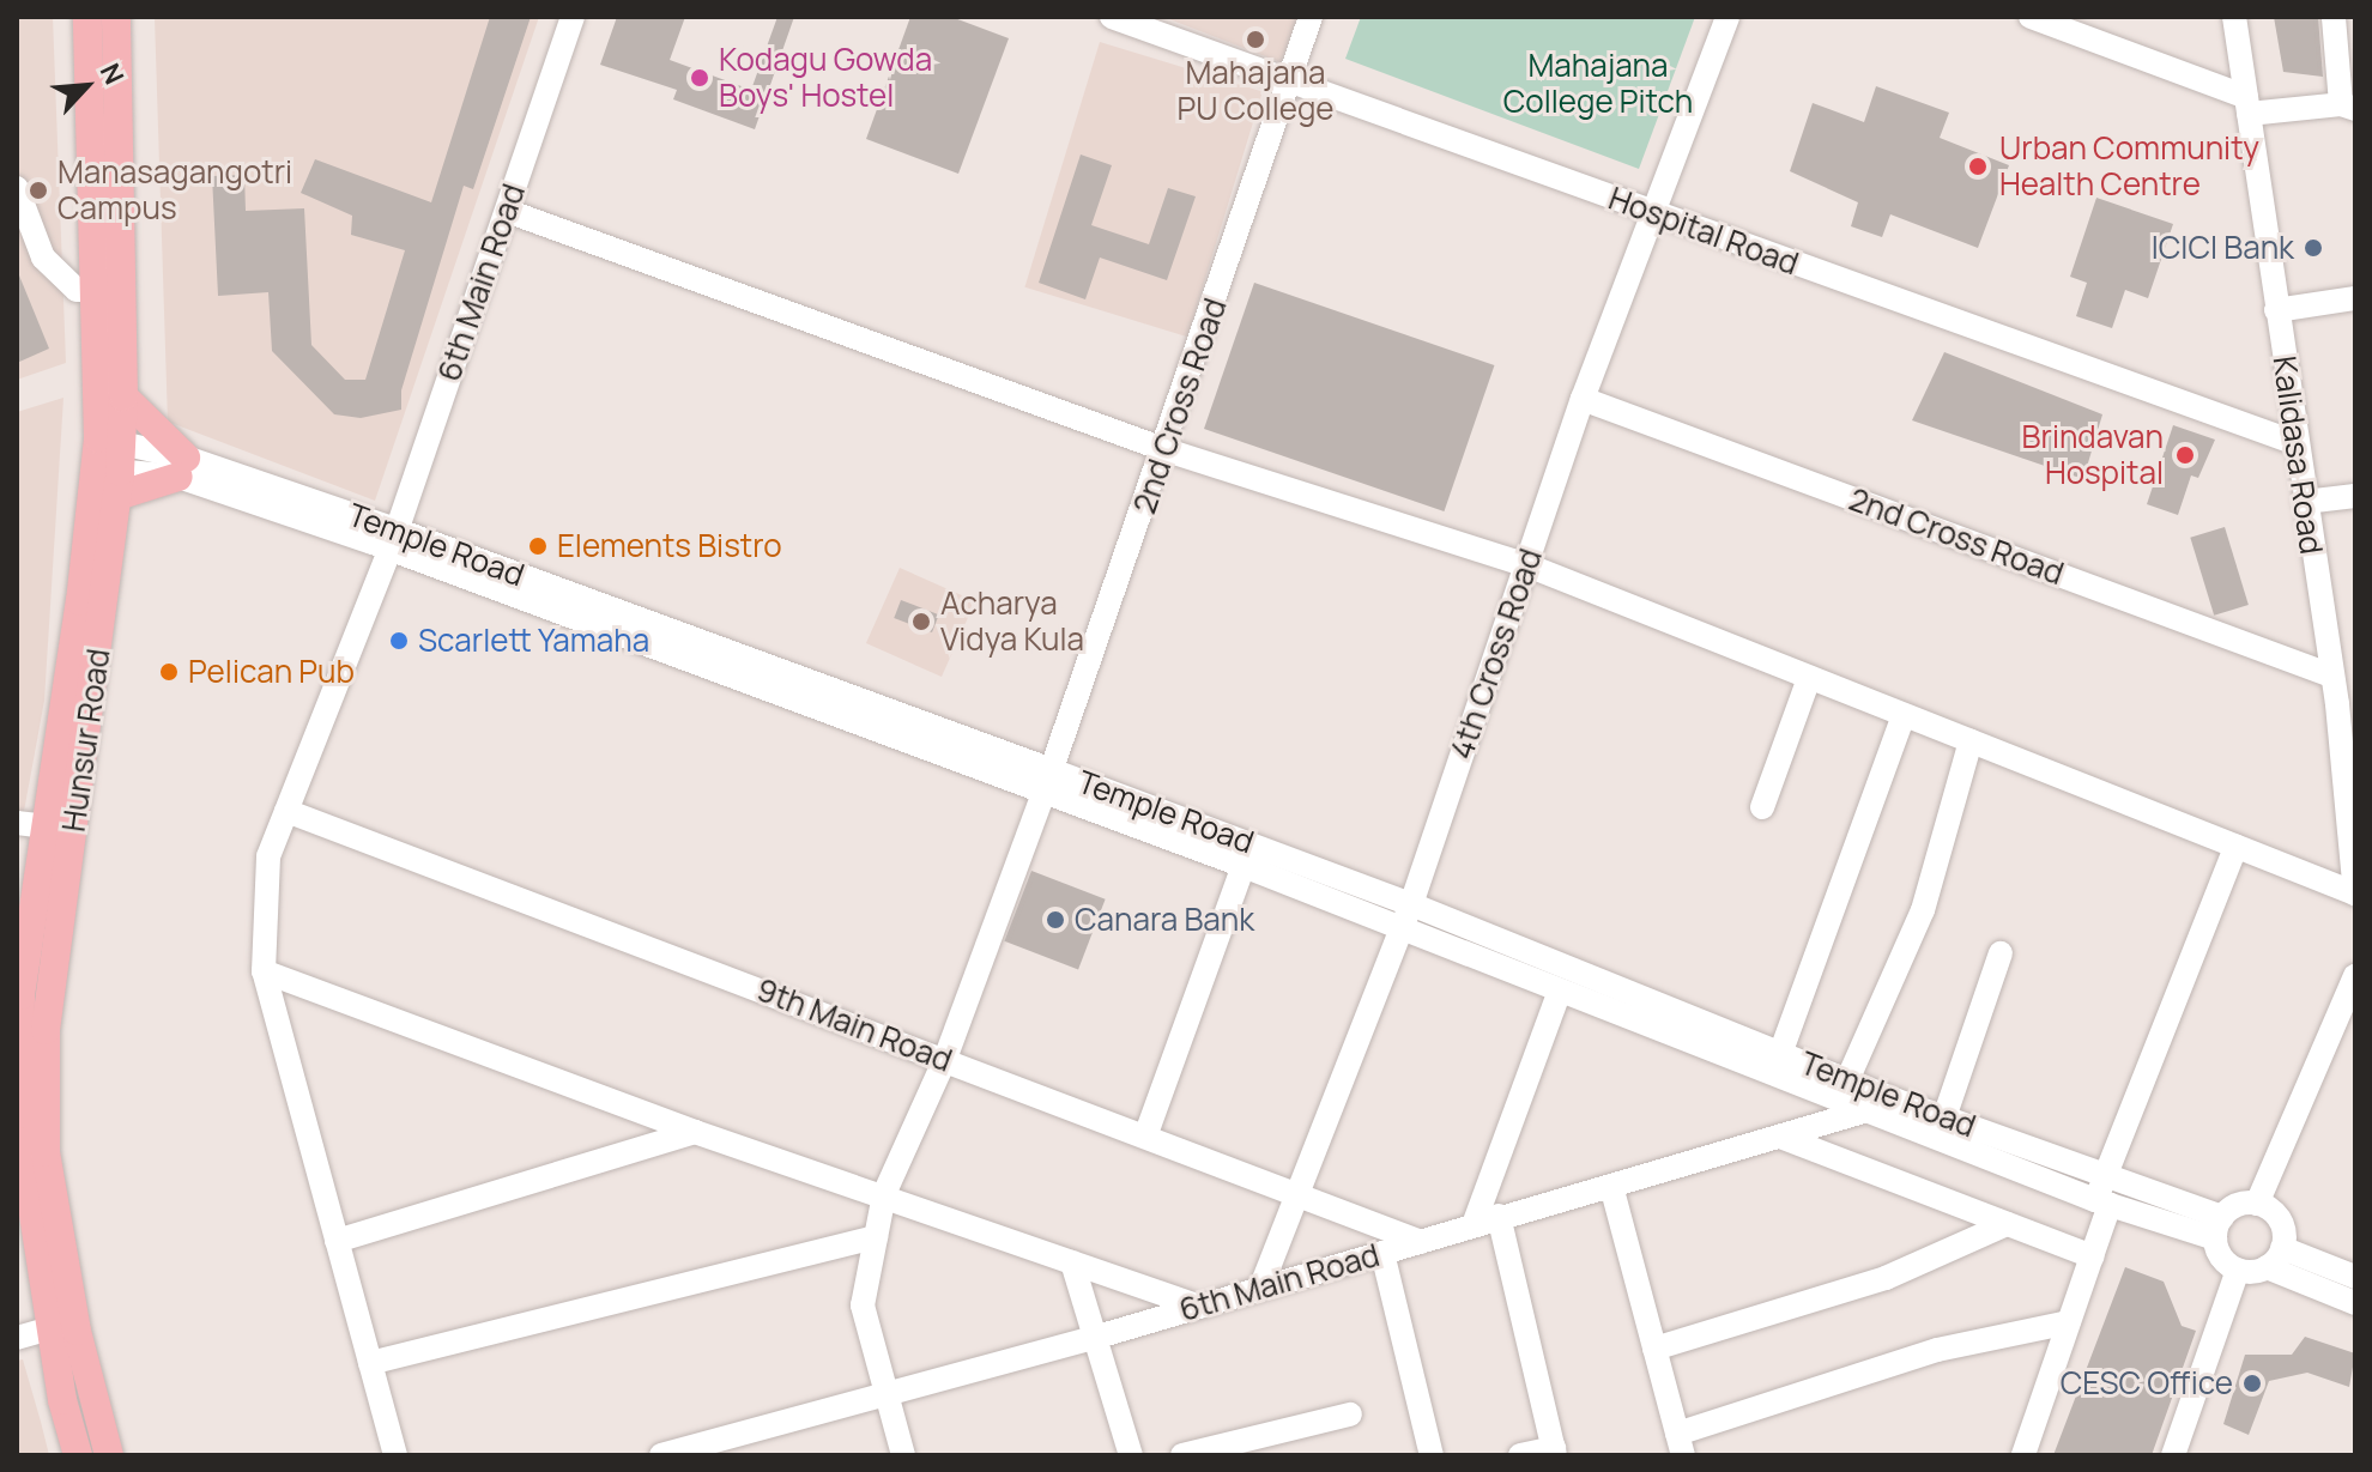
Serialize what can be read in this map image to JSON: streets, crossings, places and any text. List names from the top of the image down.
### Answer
{
  "streets": {
    "main road": ["Hunsur Road"],
    "street": [
      "Hospital Road",
      "6th Main Road",
      "2nd Cross Road",
      "Kalidasa Road",
      "Temple Road",
      "4th Cross Road",
      "9th Main Road"
    ]
  },
  "crossings": [
    ["Hospital Road", "2nd Cross Road"],
    ["Hospital Road", "Kalidasa Road"],
    ["Hospital Road", "4th Cross Road"],
    ["6th Main Road", "2nd Cross Road"],
    ["6th Main Road", "Temple Road"],
    ["6th Main Road", "4th Cross Road"],
    ["6th Main Road", "9th Main Road"],
    ["2nd Cross Road", "Kalidasa Road"],
    ["2nd Cross Road", "Temple Road"],
    ["2nd Cross Road", "4th Cross Road"],
    ["2nd Cross Road", "9th Main Road"],
    ["Temple Road", "4th Cross Road"],
    ["Temple Road", "Hunsur Road"],
    ["4th Cross Road", "9th Main Road"]
  ],
  "parks": ["Mahajana College Pitch"],
  "places": [
    "Mahajana PU College",
    "Kodagu Gowda Boys' Hostel",
    "Urban Community Health Centre",
    "Manasagangotri Campus",
    "ICICI Bank",
    "Brindavan Hospital",
    "Elements Bistro",
    "Acharya Vidya Kula",
    "Scarlett Yamaha",
    "Pelican Pub",
    "Canara Bank",
    "CESC Office"
  ],
  "north": "top right"
}
